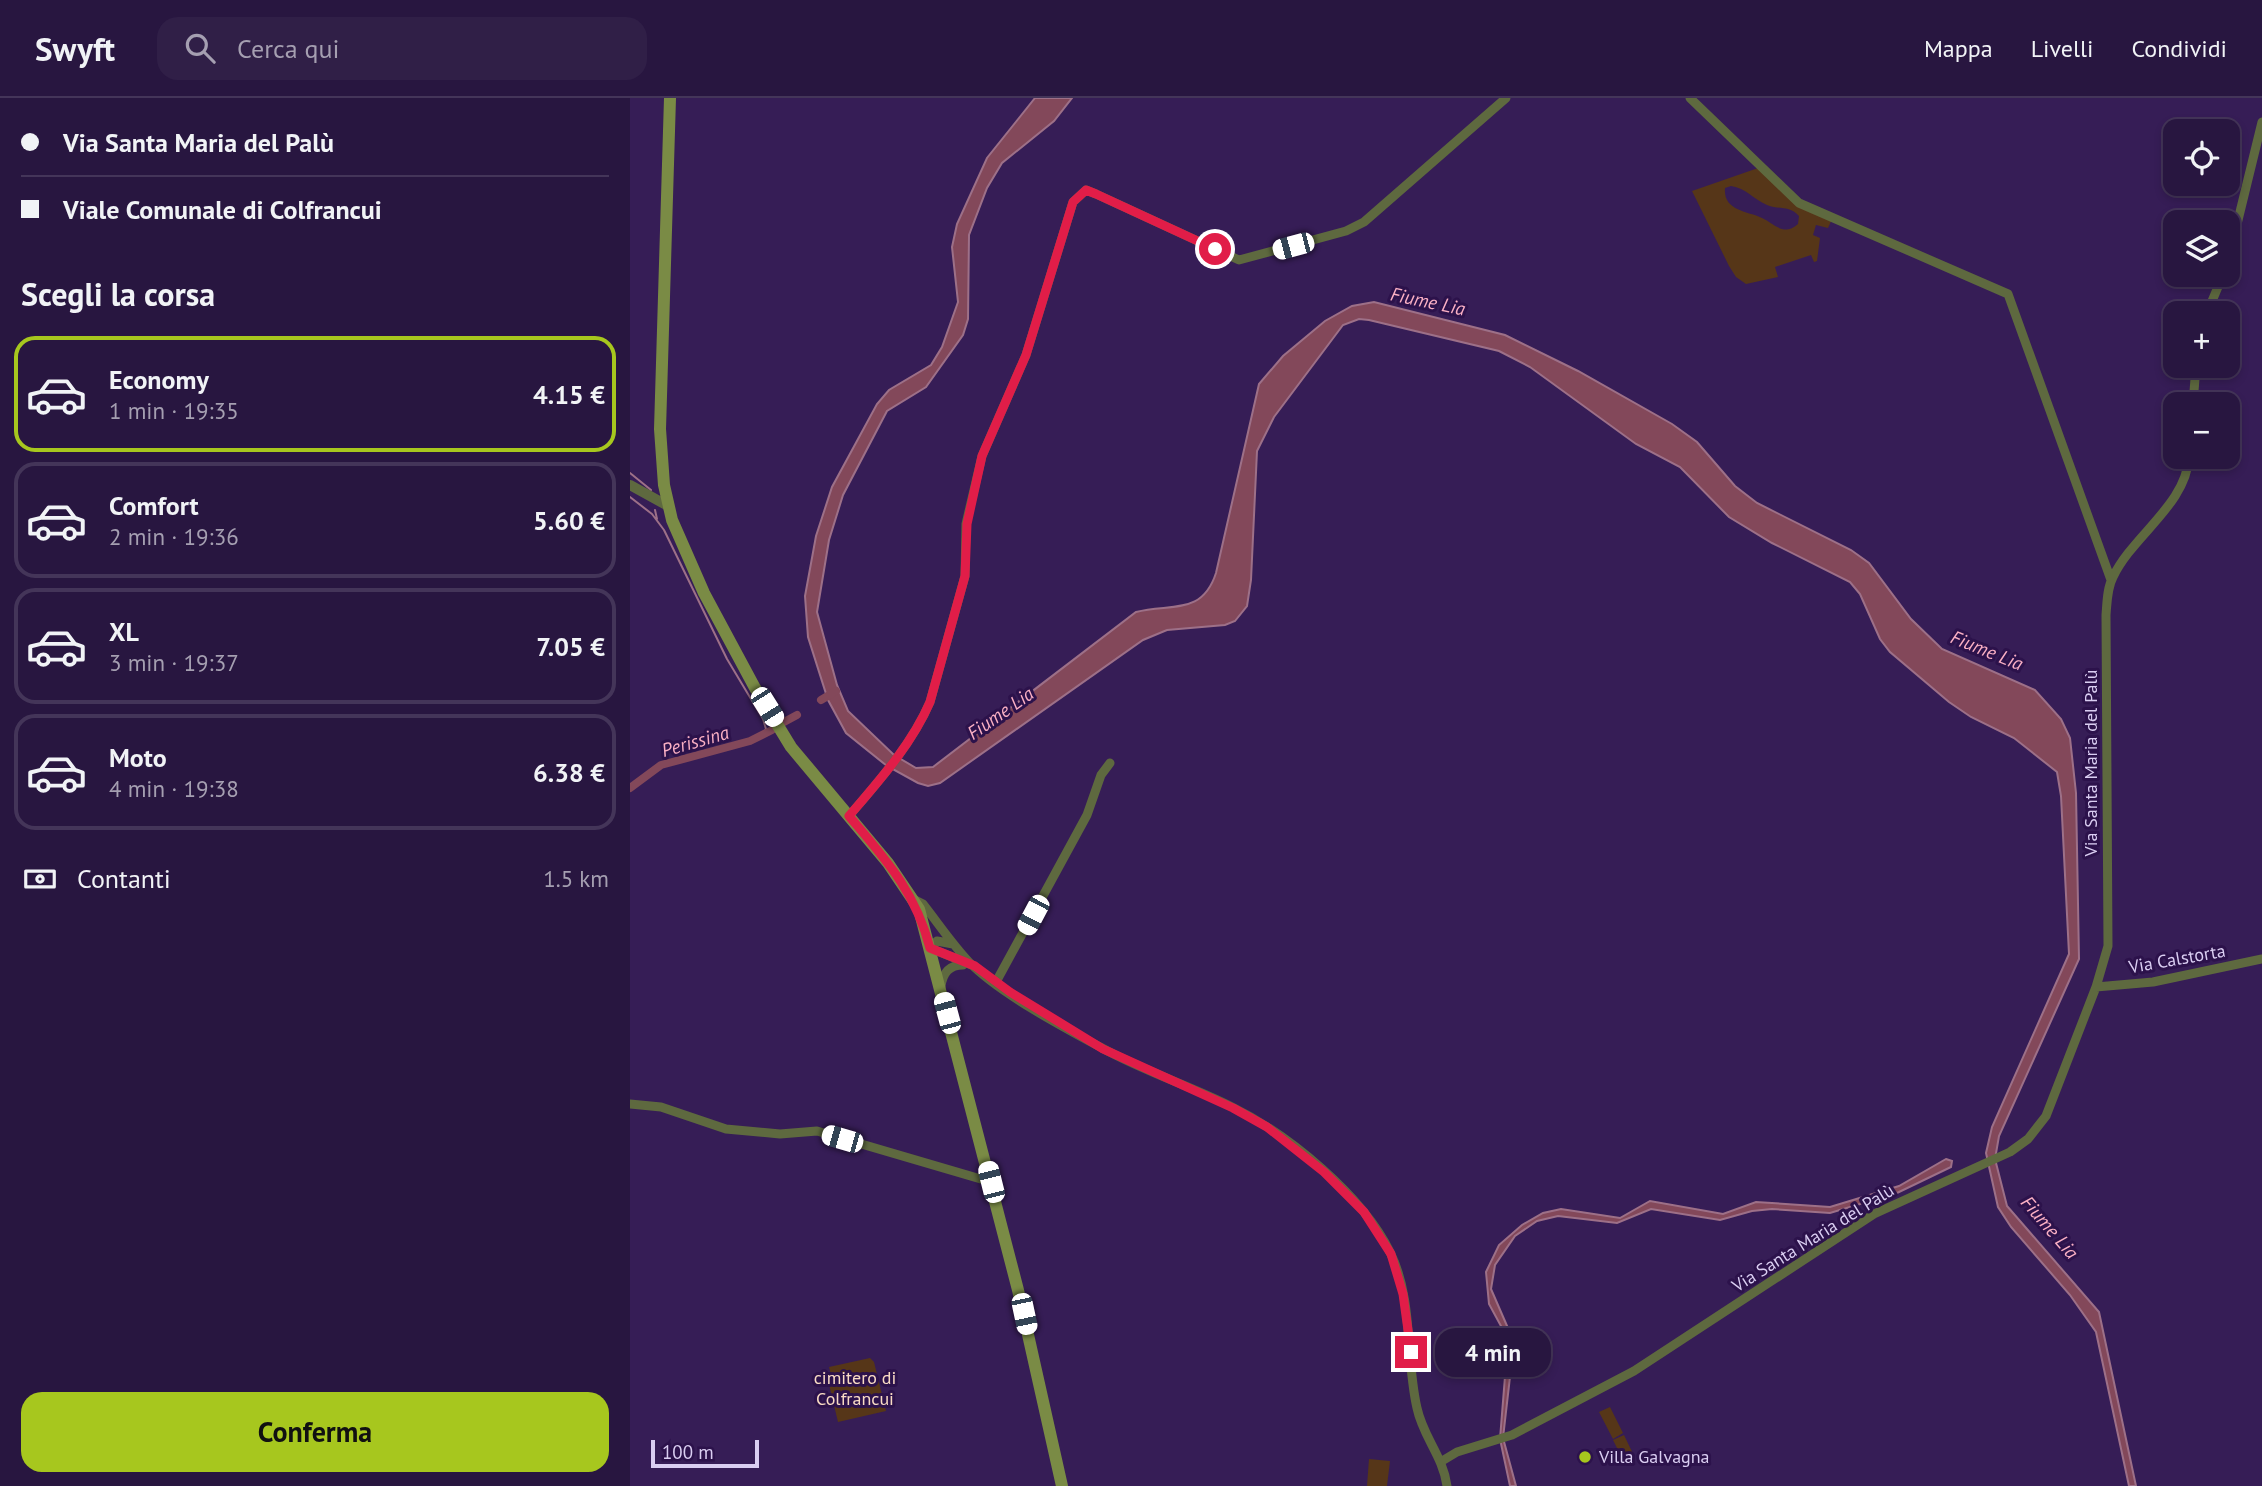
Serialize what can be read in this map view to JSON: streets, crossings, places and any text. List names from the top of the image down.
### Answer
{
  "streets": {
    "street": ["Via Santa Maria del Palù", "Via Calstorta"]
  },
  "crossings": [
    ["Via Santa Maria del Palù", "Via Calstorta"]
  ],
  "water": ["Fiume Lia", "Perissina"],
  "parks": ["cimitero di Colfrancui"],
  "places": ["Villa Galvagna"],
  "scale_bar": "100 m",
  "page": {
    "header": "Swyft",
    "search": "Cerca qui",
    "nav": ["Mappa", "Livelli", "Condividi"],
    "banner": ["Via Santa Maria del Palù", "Viale Comunale di Colfrancui"],
    "map_buttons": ["+", "−"],
    "heading": "Scegli la corsa",
    "list": [
      {
        "name": "Economy",
        "note": "1 min · 19:35",
        "value": "4.15 €"
      },
      {
        "name": "Comfort",
        "note": "2 min · 19:36",
        "value": "5.60 €"
      },
      {
        "name": "XL",
        "note": "3 min · 19:37",
        "value": "7.05 €"
      },
      {
        "name": "Moto",
        "note": "4 min · 19:38",
        "value": "6.38 €"
      }
    ],
    "pay": ["Contanti", "1.5 km"],
    "bubble": "4 min",
    "buttons": "Conferma",
    "scale": "100 m"
  }
}
